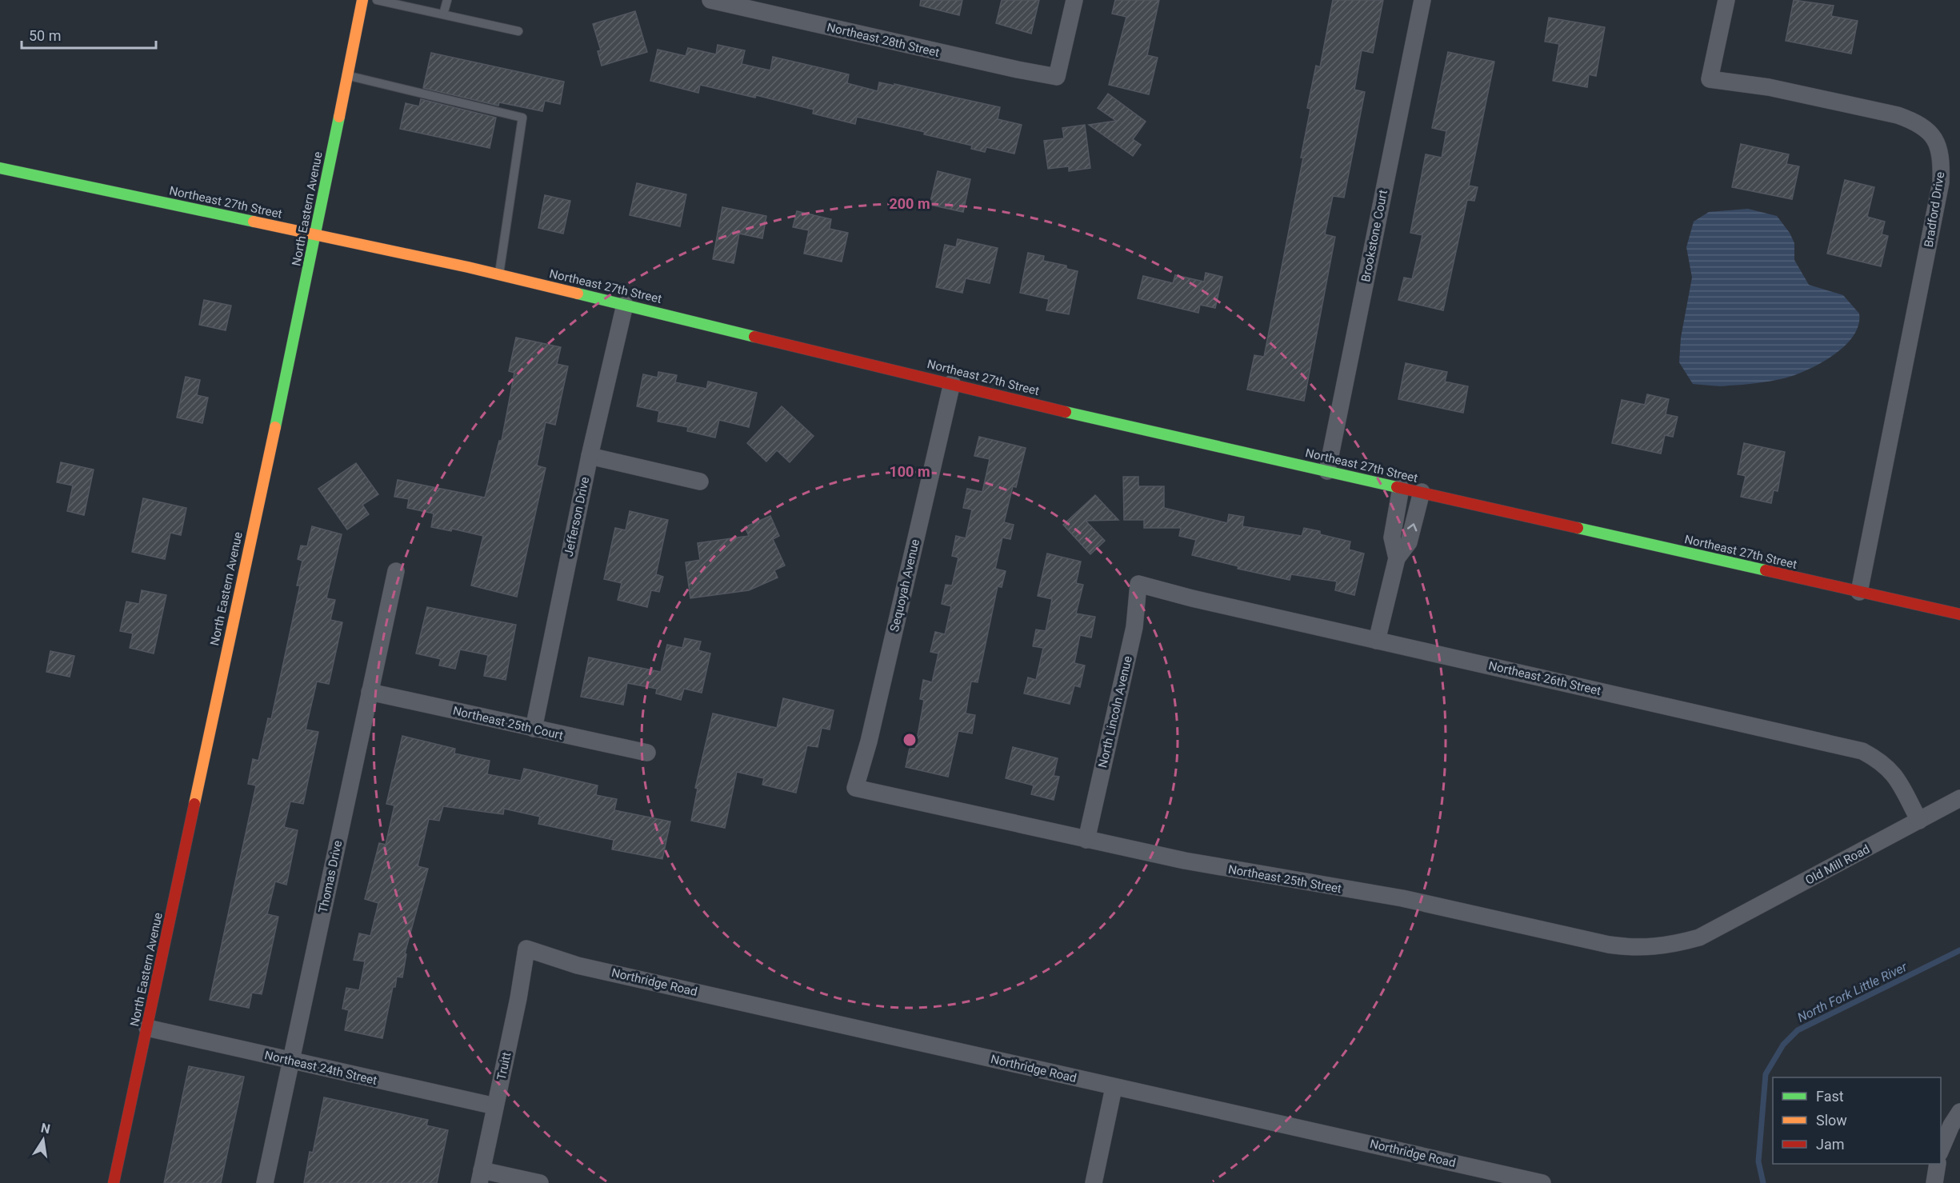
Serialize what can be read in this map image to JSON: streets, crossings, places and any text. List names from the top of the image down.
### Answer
{
  "streets": {
    "street": [
      "Northeast 28th Street",
      "Northeast 27th Street",
      "North Eastern Avenue",
      "Bradford Drive",
      "Brookstone Court",
      "Jefferson Drive",
      "Sequoyah Avenue",
      "Northeast 26th Street",
      "North Lincoln Avenue",
      "Northeast 25th Court",
      "Old Mill Road",
      "Thomas Drive",
      "Northeast 25th Street",
      "Northridge Road",
      "Truitt",
      "Northeast 24th Street"
    ]
  },
  "crossings": [
    ["Northeast 27th Street", "North Eastern Avenue"],
    ["Northeast 27th Street", "Bradford Drive"],
    ["Northeast 27th Street", "Brookstone Court"],
    ["Northeast 27th Street", "Jefferson Drive"],
    ["Northeast 27th Street", "Sequoyah Avenue"],
    ["North Eastern Avenue", "Northeast 24th Street"],
    ["Jefferson Drive", "Northeast 25th Court"],
    ["Sequoyah Avenue", "Northeast 25th Street"],
    ["Northeast 26th Street", "North Lincoln Avenue"],
    ["Northeast 26th Street", "Old Mill Road"],
    ["North Lincoln Avenue", "Northeast 25th Street"],
    ["Northeast 25th Court", "Thomas Drive"],
    ["Old Mill Road", "Northeast 25th Street"],
    ["Thomas Drive", "Northeast 24th Street"],
    ["Northridge Road", "Truitt"],
    ["Truitt", "Northeast 24th Street"]
  ],
  "water": ["North Fork Little River"],
  "legend": ["Fast", "Slow", "Jam"],
  "scale_bar": "50 m",
  "north": "top",
  "rings": ["200 m", "100 m"]
}
